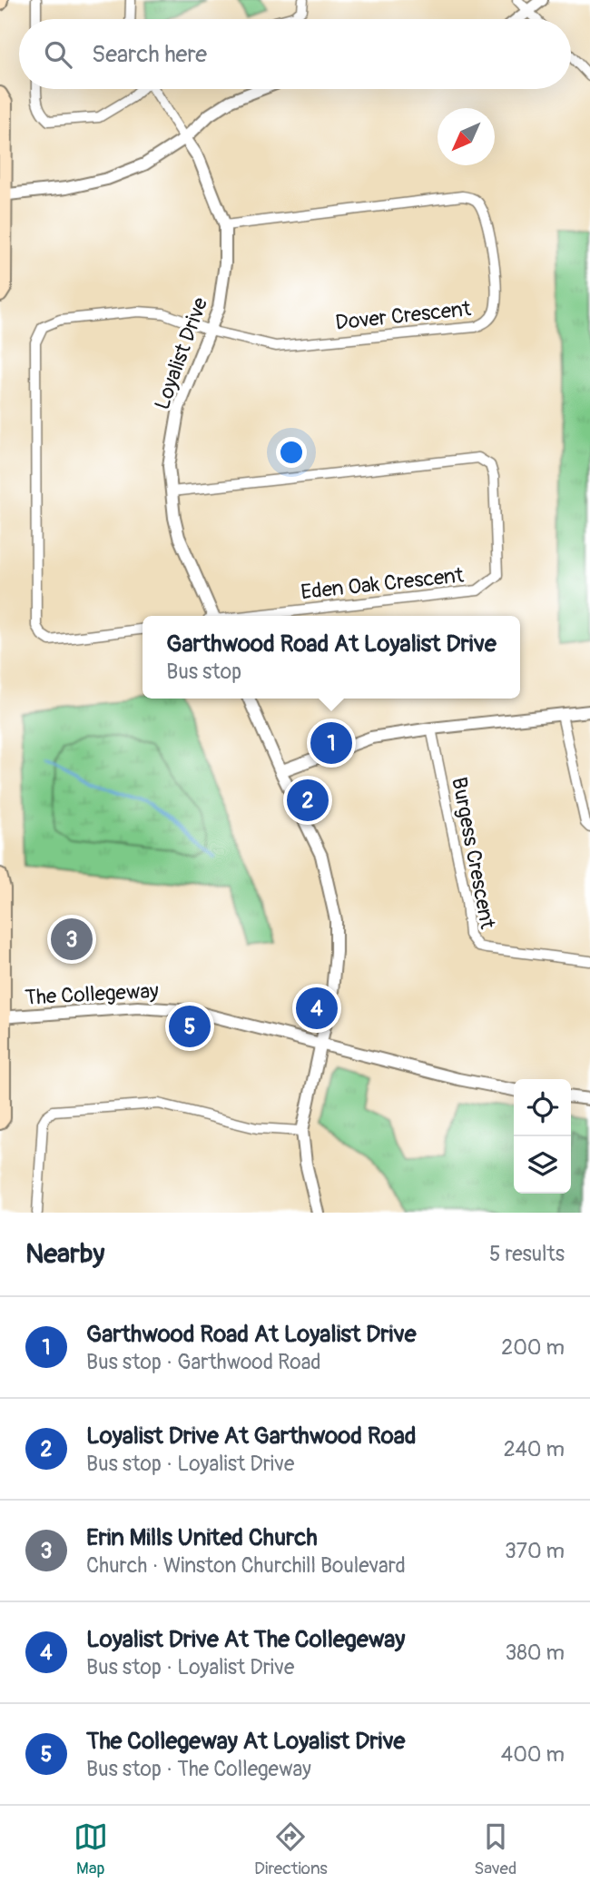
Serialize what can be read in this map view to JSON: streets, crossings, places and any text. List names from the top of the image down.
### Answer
{
  "streets": {
    "street": [
      "Dover Crescent",
      "Loyalist Drive",
      "Eden Oak Crescent",
      "Burgess Crescent",
      "The Collegeway"
    ]
  },
  "crossings": [
    ["Dover Crescent", "Loyalist Drive"],
    ["Loyalist Drive", "Eden Oak Crescent"]
  ],
  "north": "bottom left",
  "page": {
    "search": "Search here",
    "popup": ["Garthwood Road At Loyalist Drive", "Bus stop"],
    "pins": [
      "1",
      "2",
      "3",
      "4",
      "5"
    ],
    "heading": ["Nearby", "5 results"],
    "list": [
      {
        "mark": "1",
        "name": "Garthwood Road At Loyalist Drive",
        "note": "Bus stop · Garthwood Road",
        "value": "200 m"
      },
      {
        "mark": "2",
        "name": "Loyalist Drive At Garthwood Road",
        "note": "Bus stop · Loyalist Drive",
        "value": "240 m"
      },
      {
        "mark": "3",
        "name": "Erin Mills United Church",
        "note": "Church · Winston Churchill Boulevard",
        "value": "370 m"
      },
      {
        "mark": "4",
        "name": "Loyalist Drive At The Collegeway",
        "note": "Bus stop · Loyalist Drive",
        "value": "380 m"
      },
      {
        "mark": "5",
        "name": "The Collegeway At Loyalist Drive",
        "note": "Bus stop · The Collegeway",
        "value": "400 m"
      }
    ],
    "nav": ["Map", "Directions", "Saved"]
  }
}
